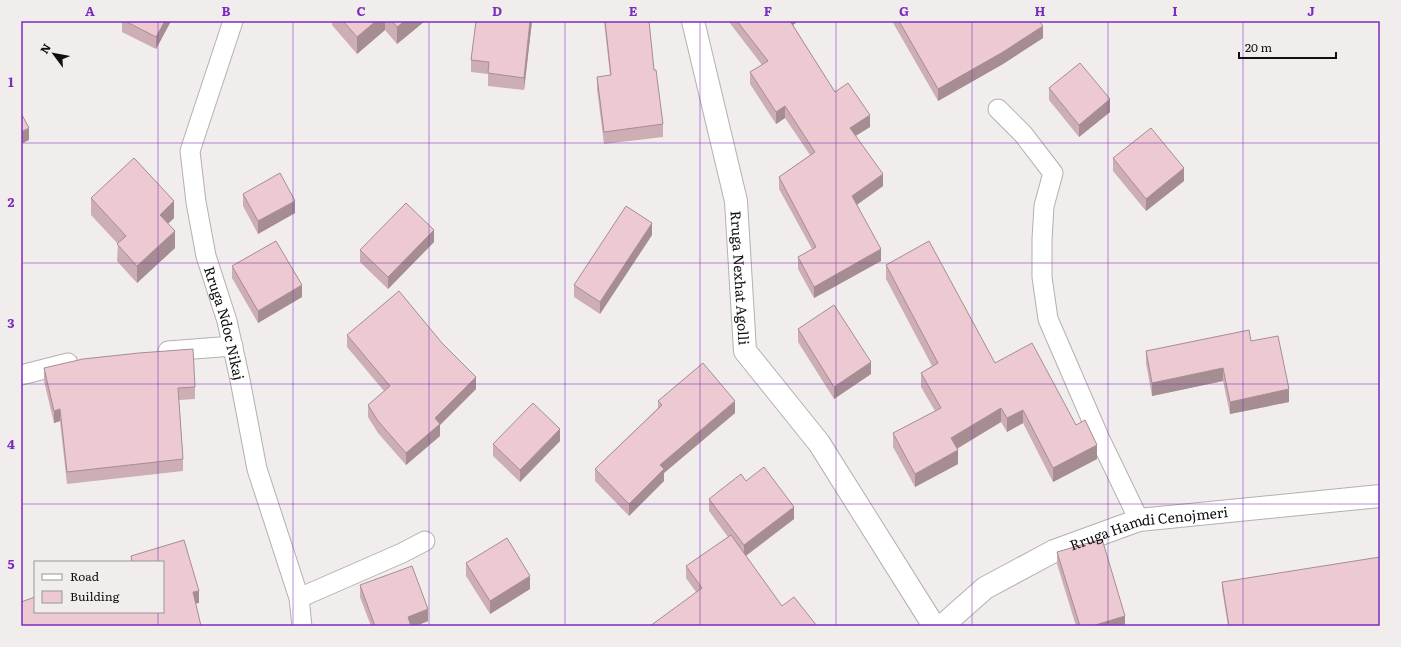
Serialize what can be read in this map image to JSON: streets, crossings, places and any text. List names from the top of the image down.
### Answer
{
  "streets": {
    "street": ["Rruga Nexhat Agolli", "Rruga Hamdi Cenojmeri"],
    "lane": ["Rruga Ndoc Nikaj"]
  },
  "legend": ["Road", "Building"],
  "scale_bar": "20 m",
  "north": "top left",
  "grid": {
    "columns": [
      "A",
      "B",
      "C",
      "D",
      "E",
      "F",
      "G",
      "H",
      "I",
      "J"
    ],
    "rows": [
      "1",
      "2",
      "3",
      "4",
      "5"
    ]
  }
}
